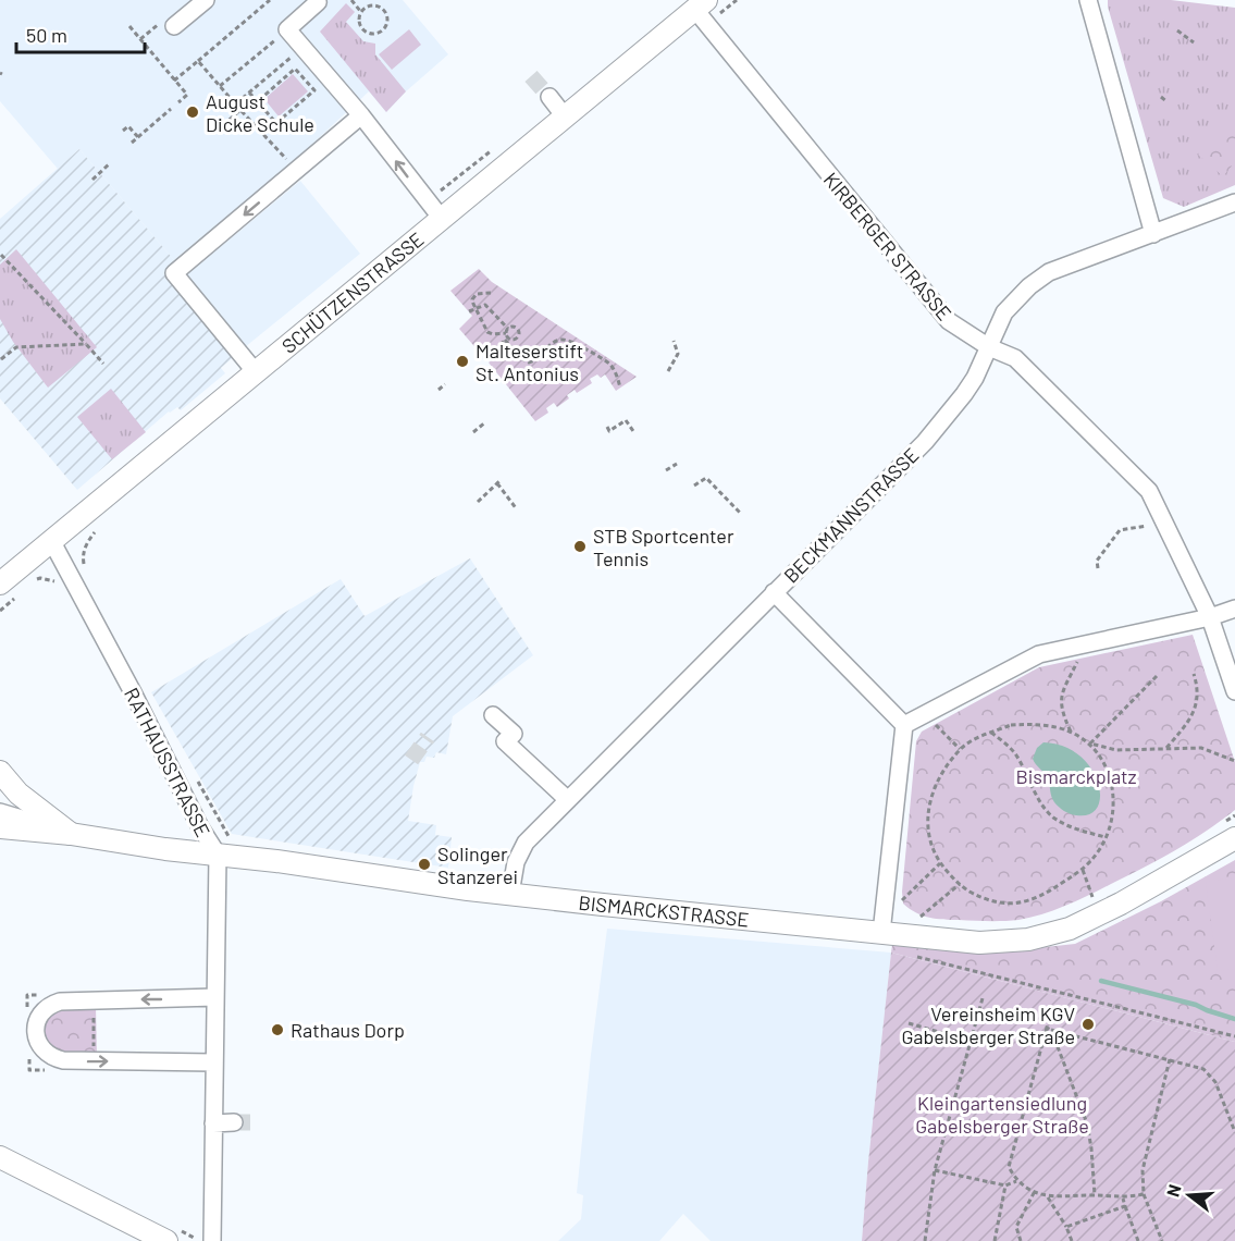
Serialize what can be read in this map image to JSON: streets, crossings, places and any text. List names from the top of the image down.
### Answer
{
  "streets": {
    "main road": ["SCHÜTZENSTRASSE", "BISMARCKSTRASSE"],
    "street": ["KIRBERGER STRASSE", "BECKMANNSTRASSE", "RATHAUSSTRASSE"]
  },
  "crossings": [
    ["KIRBERGER STRASSE", "SCHÜTZENSTRASSE"],
    ["KIRBERGER STRASSE", "BECKMANNSTRASSE"],
    ["SCHÜTZENSTRASSE", "RATHAUSSTRASSE"],
    ["BECKMANNSTRASSE", "BISMARCKSTRASSE"],
    ["RATHAUSSTRASSE", "BISMARCKSTRASSE"]
  ],
  "parks": ["Bismarckplatz", "Kleingartensiedlung Gabelsberger Straße"],
  "places": [
    "August Dicke Schule",
    "Malteserstift St. Antonius",
    "STB Sportcenter Tennis",
    "Solinger Stanzerei",
    "Vereinsheim KGV Gabelsberger Straße",
    "Rathaus Dorp"
  ],
  "scale_bar": "50 m",
  "north": "left"
}
